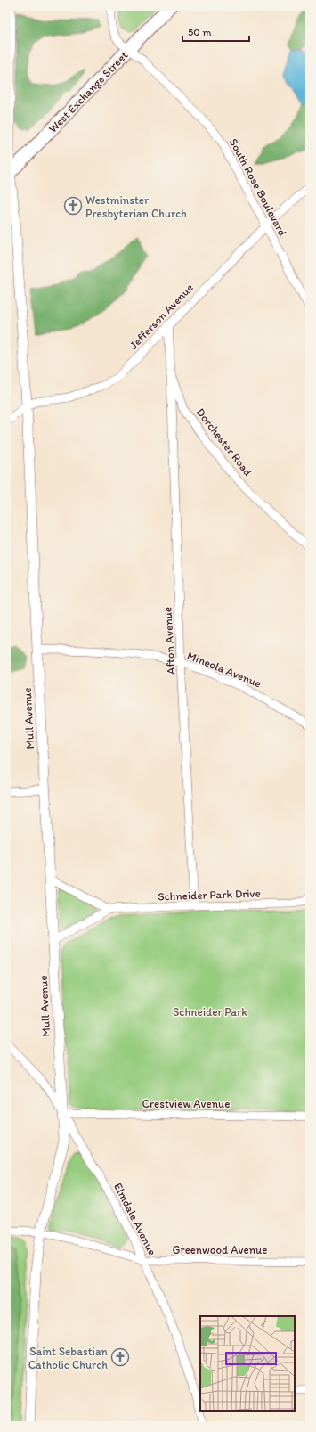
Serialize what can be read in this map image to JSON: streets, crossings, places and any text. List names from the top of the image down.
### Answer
{
  "streets": {
    "main road": ["West Exchange Street"],
    "street": [
      "South Rose Boulevard",
      "Jefferson Avenue",
      "Dorchester Road",
      "Afton Avenue",
      "Mineola Avenue",
      "Mull Avenue",
      "Schneider Park Drive",
      "Crestview Avenue",
      "Elmdale Avenue",
      "Greenwood Avenue"
    ]
  },
  "crossings": [
    ["West Exchange Street", "South Rose Boulevard"],
    ["West Exchange Street", "Mull Avenue"],
    ["South Rose Boulevard", "Jefferson Avenue"],
    ["Jefferson Avenue", "Dorchester Road"],
    ["Jefferson Avenue", "Mull Avenue"],
    ["Dorchester Road", "Afton Avenue"],
    ["Afton Avenue", "Mineola Avenue"],
    ["Afton Avenue", "Schneider Park Drive"],
    ["Mineola Avenue", "Mull Avenue"],
    ["Mull Avenue", "Schneider Park Drive"],
    ["Mull Avenue", "Crestview Avenue"],
    ["Mull Avenue", "Elmdale Avenue"],
    ["Mull Avenue", "Greenwood Avenue"],
    ["Crestview Avenue", "Elmdale Avenue"],
    ["Elmdale Avenue", "Greenwood Avenue"]
  ],
  "parks": ["Schneider Park"],
  "places": {
    "church": ["Westminster Presbyterian Church", "Saint Sebastian Catholic Church"]
  },
  "scale_bar": "50 m"
}
